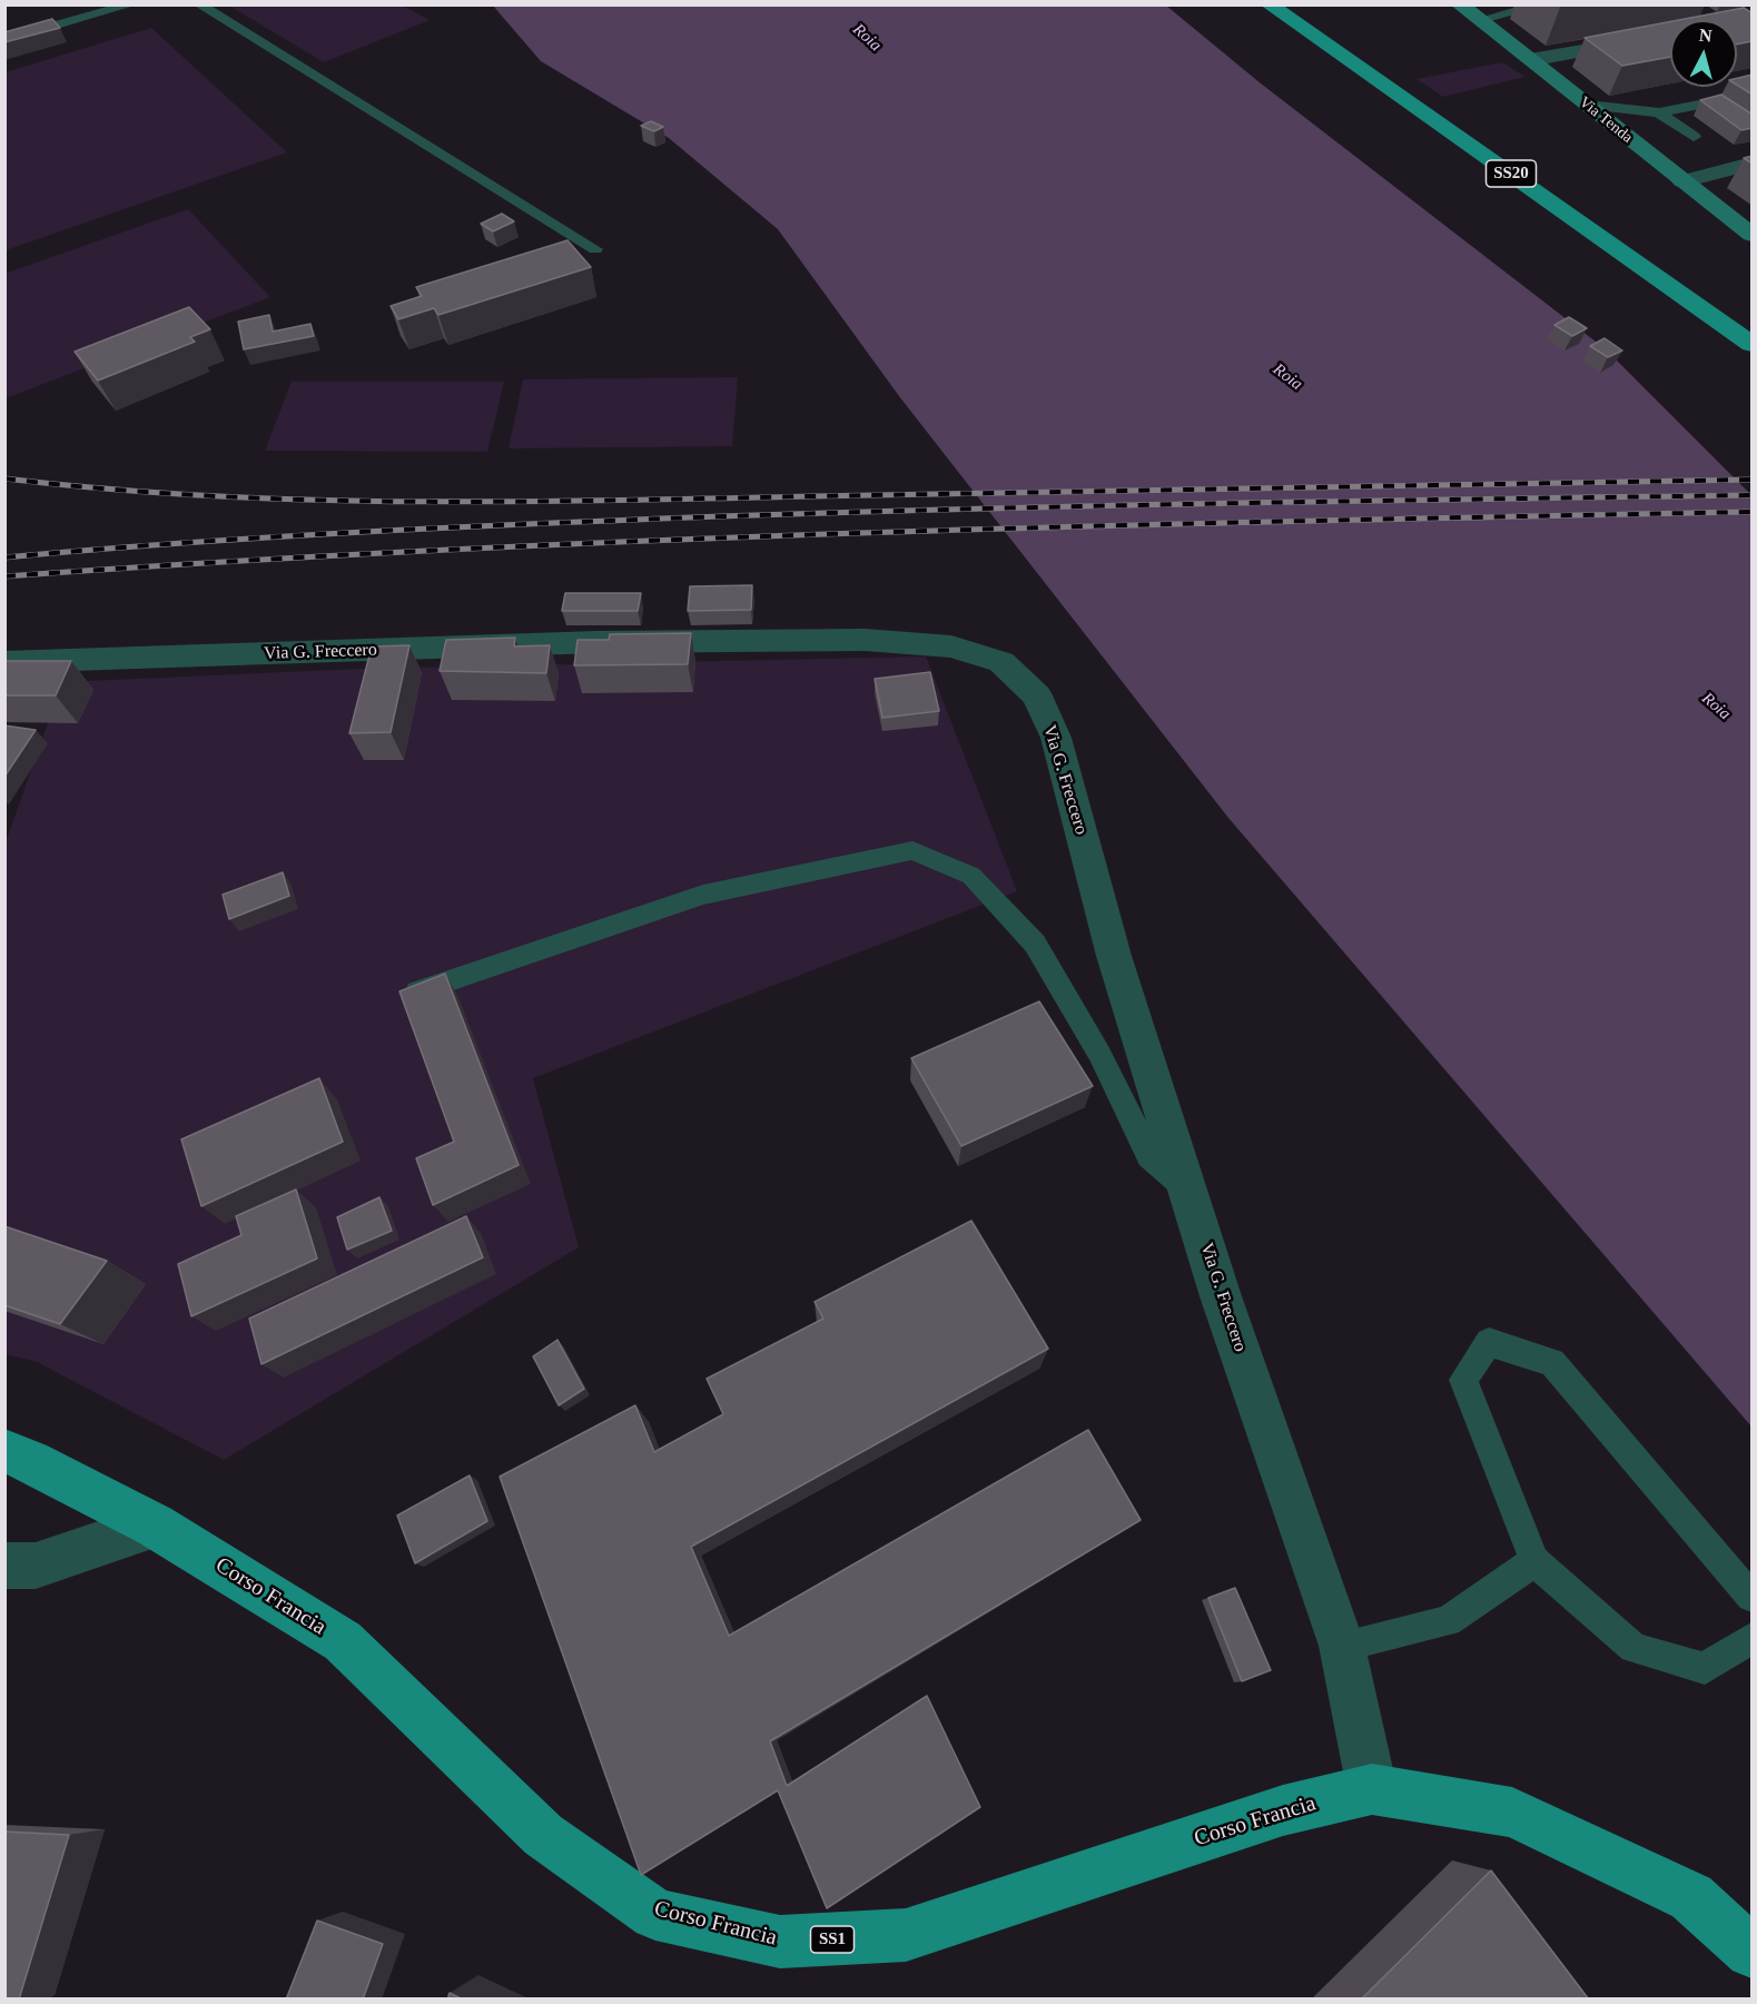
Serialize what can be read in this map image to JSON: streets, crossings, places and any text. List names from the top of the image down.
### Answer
{
  "streets": {
    "main road": [
      "Via Tenda",
      "SS20",
      "Corso Francia",
      "SS1"
    ],
    "street": ["Via G. Freccero"]
  },
  "crossings": [
    ["Via G. Freccero", "Corso Francia"]
  ],
  "water": ["Roia"],
  "north": "top"
}
